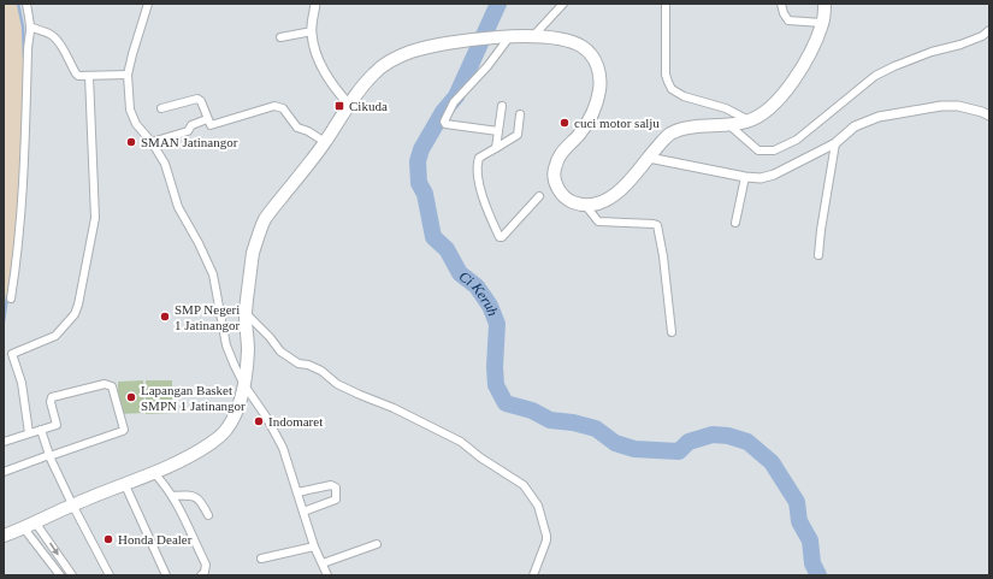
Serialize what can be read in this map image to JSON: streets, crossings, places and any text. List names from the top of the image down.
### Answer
{
  "water": ["Ci Keruh"],
  "places": {
    "transit": ["Cikuda"],
    "other": [
      "cuci motor salju",
      "SMAN Jatinangor",
      "SMP Negeri 1 Jatinangor",
      "Lapangan Basket SMPN 1 Jatinangor",
      "Indomaret",
      "Honda Dealer"
    ]
  }
}
